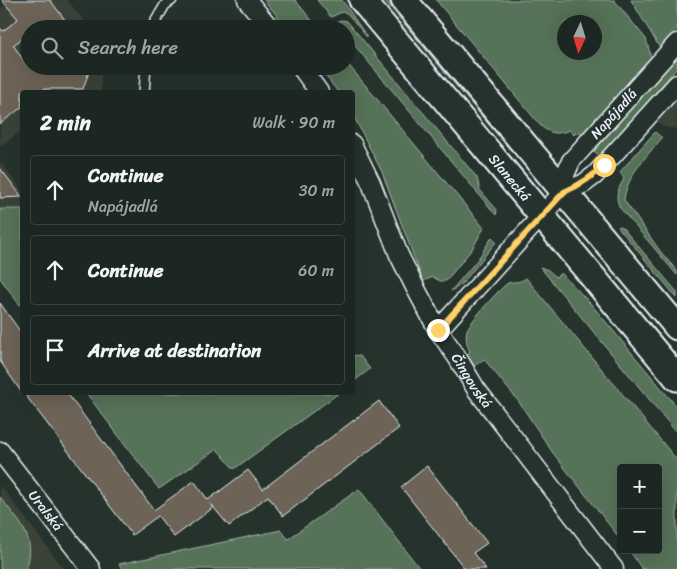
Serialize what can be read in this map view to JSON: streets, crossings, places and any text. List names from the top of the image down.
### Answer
{
  "streets": {
    "main road": ["Slanecká"],
    "street": ["Napájadlá", "Čingovská", "Uralská"]
  },
  "crossings": [
    ["Napájadlá", "Slanecká"],
    ["Napájadlá", "Čingovská"]
  ],
  "north": "bottom",
  "page": {
    "search": "Search here",
    "heading": ["2 min", "Walk · 90 m"],
    "list": [
      ["Continue", "Napájadlá", "30 m"],
      ["Continue", "60 m"],
      "Arrive at destination"
    ],
    "map_buttons": ["+", "−"]
  }
}
